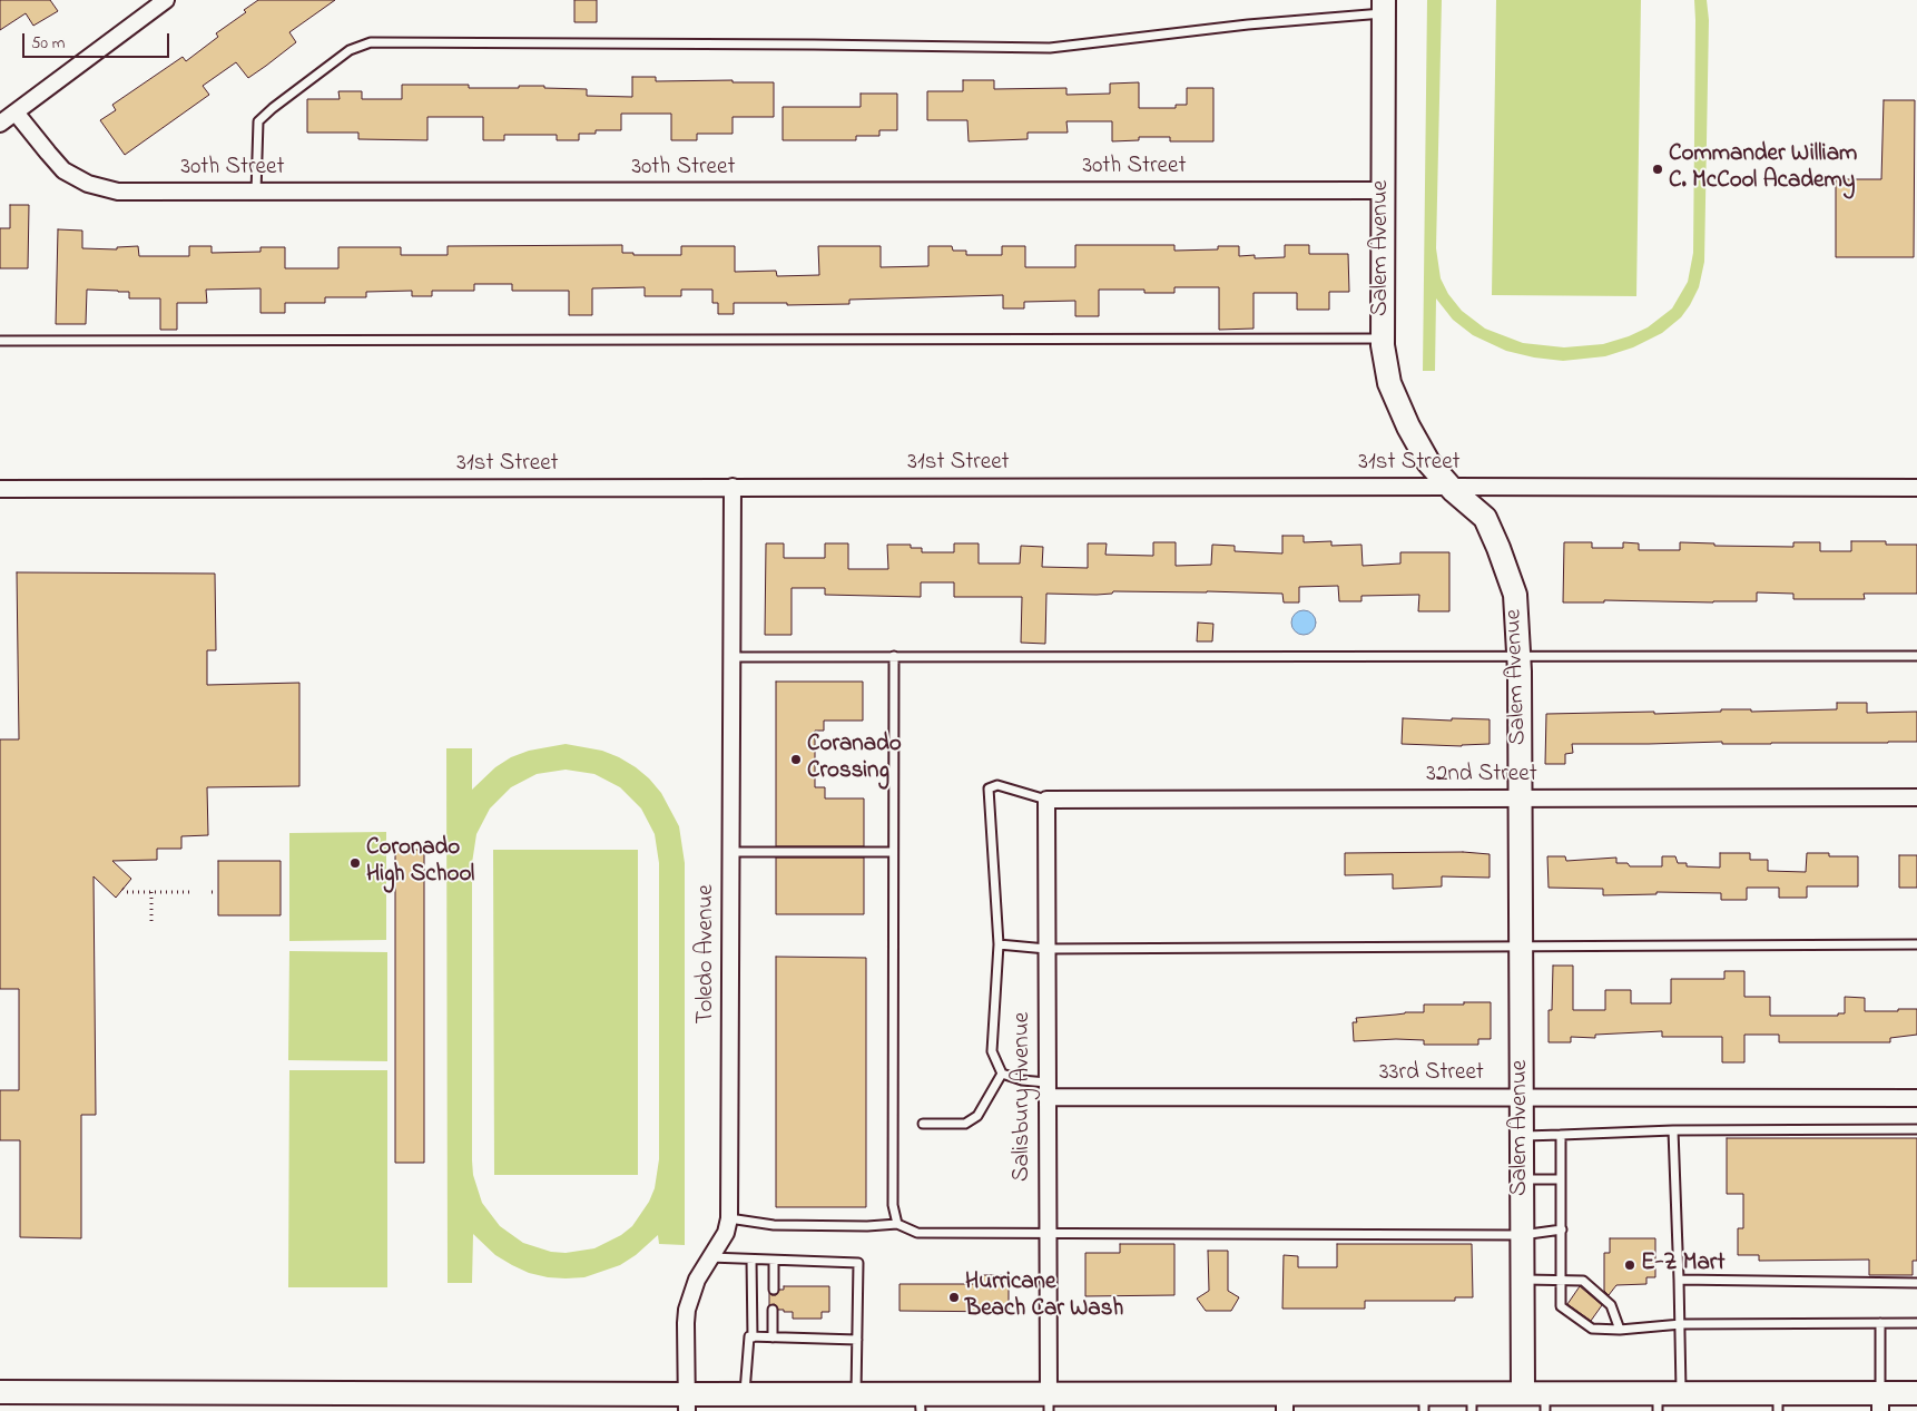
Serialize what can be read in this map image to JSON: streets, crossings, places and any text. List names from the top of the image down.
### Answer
{
  "streets": {
    "main road": ["Salem Avenue"],
    "street": [
      "30th Street",
      "31st Street",
      "32nd Street",
      "Toledo Avenue",
      "33rd Street",
      "Salisbury Avenue"
    ]
  },
  "crossings": [
    ["30th Street", "Salem Avenue"],
    ["Salem Avenue", "31st Street"],
    ["Salem Avenue", "32nd Street"],
    ["Salem Avenue", "33rd Street"],
    ["31st Street", "Toledo Avenue"],
    ["32nd Street", "Salisbury Avenue"],
    ["33rd Street", "Salisbury Avenue"]
  ],
  "places": [
    "Commander William C. McCool Academy",
    "Coranado Crossing",
    "Coronado High School",
    "E-Z Mart",
    "Hurricane Beach Car Wash"
  ],
  "scale_bar": "50 m"
}
